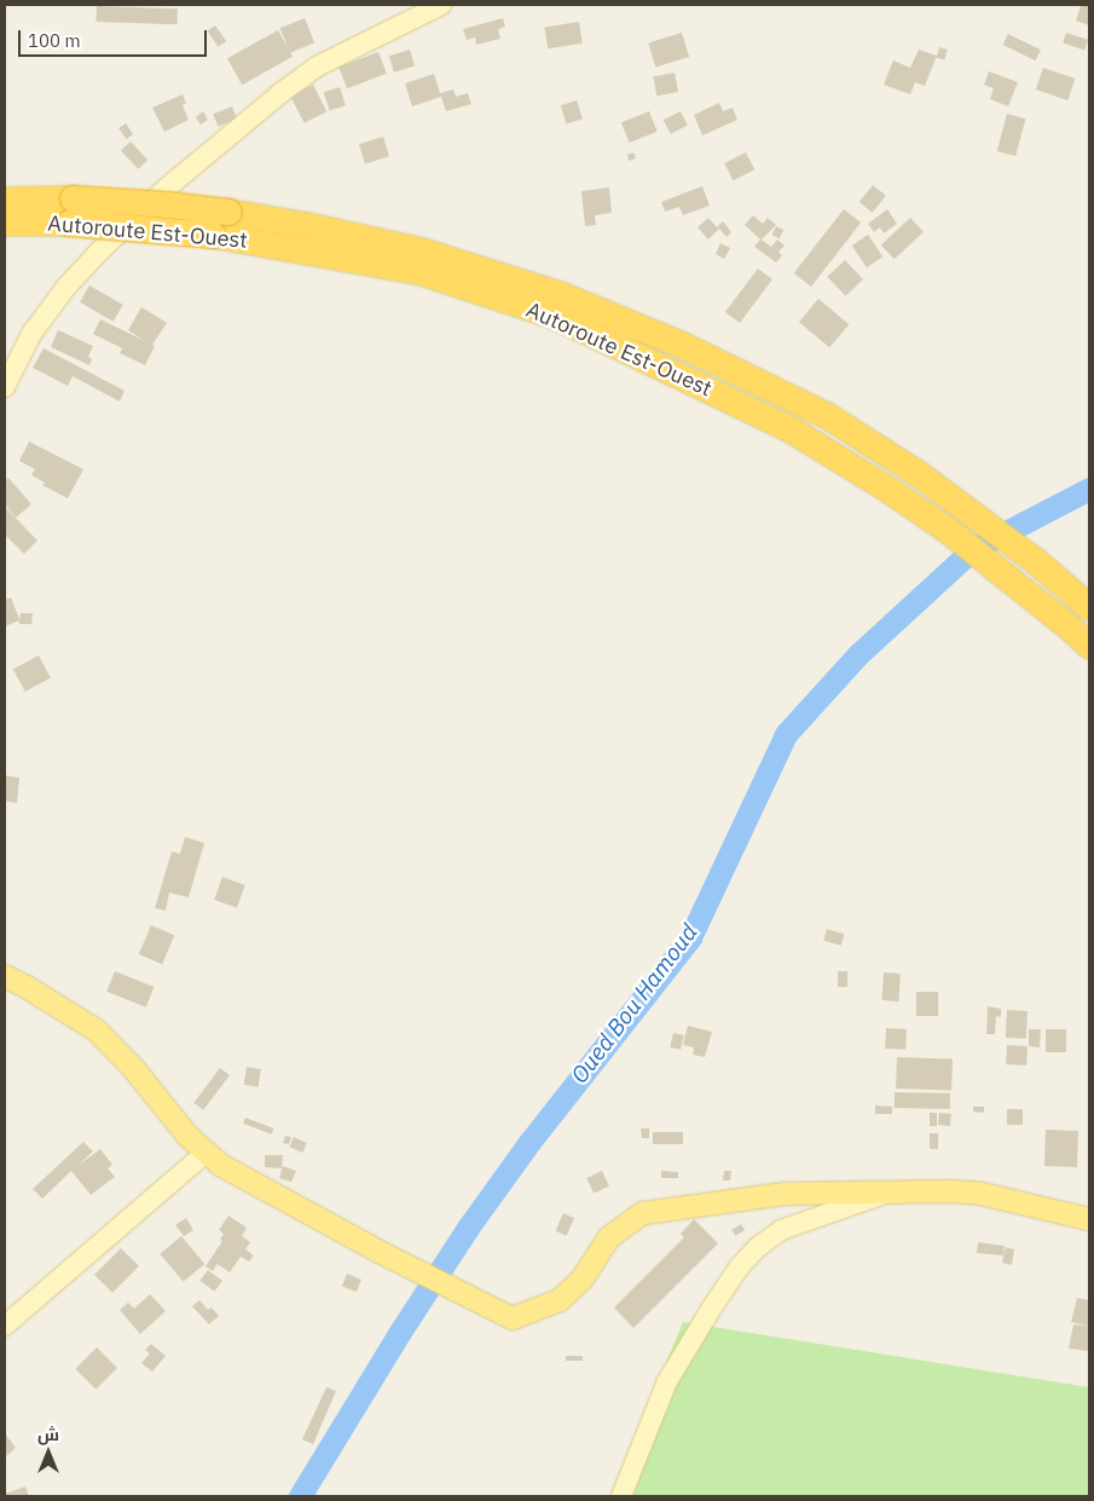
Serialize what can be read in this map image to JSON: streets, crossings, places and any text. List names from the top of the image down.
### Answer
{
  "streets": {
    "highway": ["Autoroute Est-Ouest"]
  },
  "water": ["Oued Bou Hamoud"],
  "scale_bar": "100 m",
  "north": "top"
}
